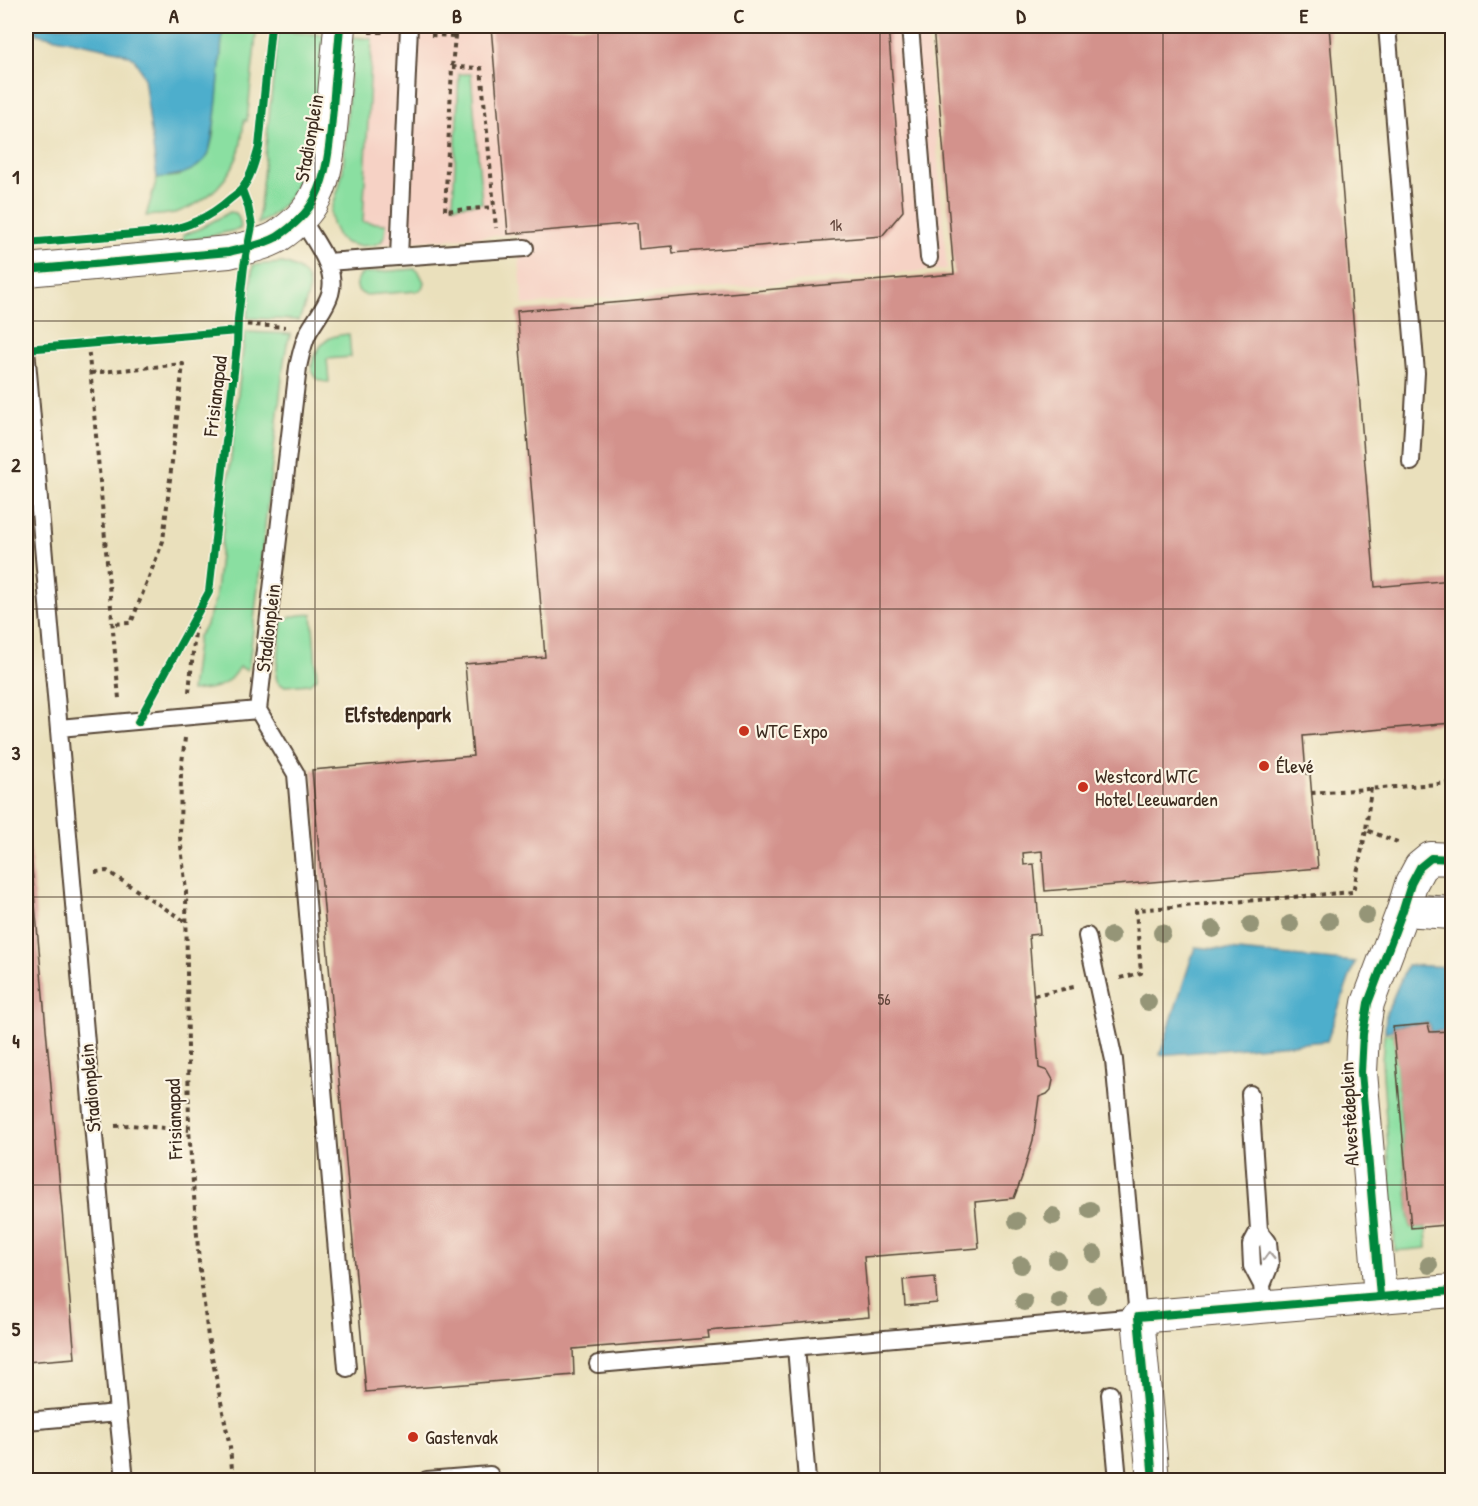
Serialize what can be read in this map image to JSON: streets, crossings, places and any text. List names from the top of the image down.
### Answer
{
  "streets": {
    "street": ["Stadionplein", "Alvestêdeplein"],
    "cycle path": ["Frisianapad"]
  },
  "districts": ["Elfstedenpark"],
  "places": [
    "WTC Expo",
    "Élevé",
    "Westcord WTC Hotel Leeuwarden",
    "Gastenvak"
  ],
  "house_numbers": ["1k", "56"],
  "grid": {
    "columns": [
      "A",
      "B",
      "C",
      "D",
      "E"
    ],
    "rows": [
      "1",
      "2",
      "3",
      "4",
      "5"
    ]
  }
}
